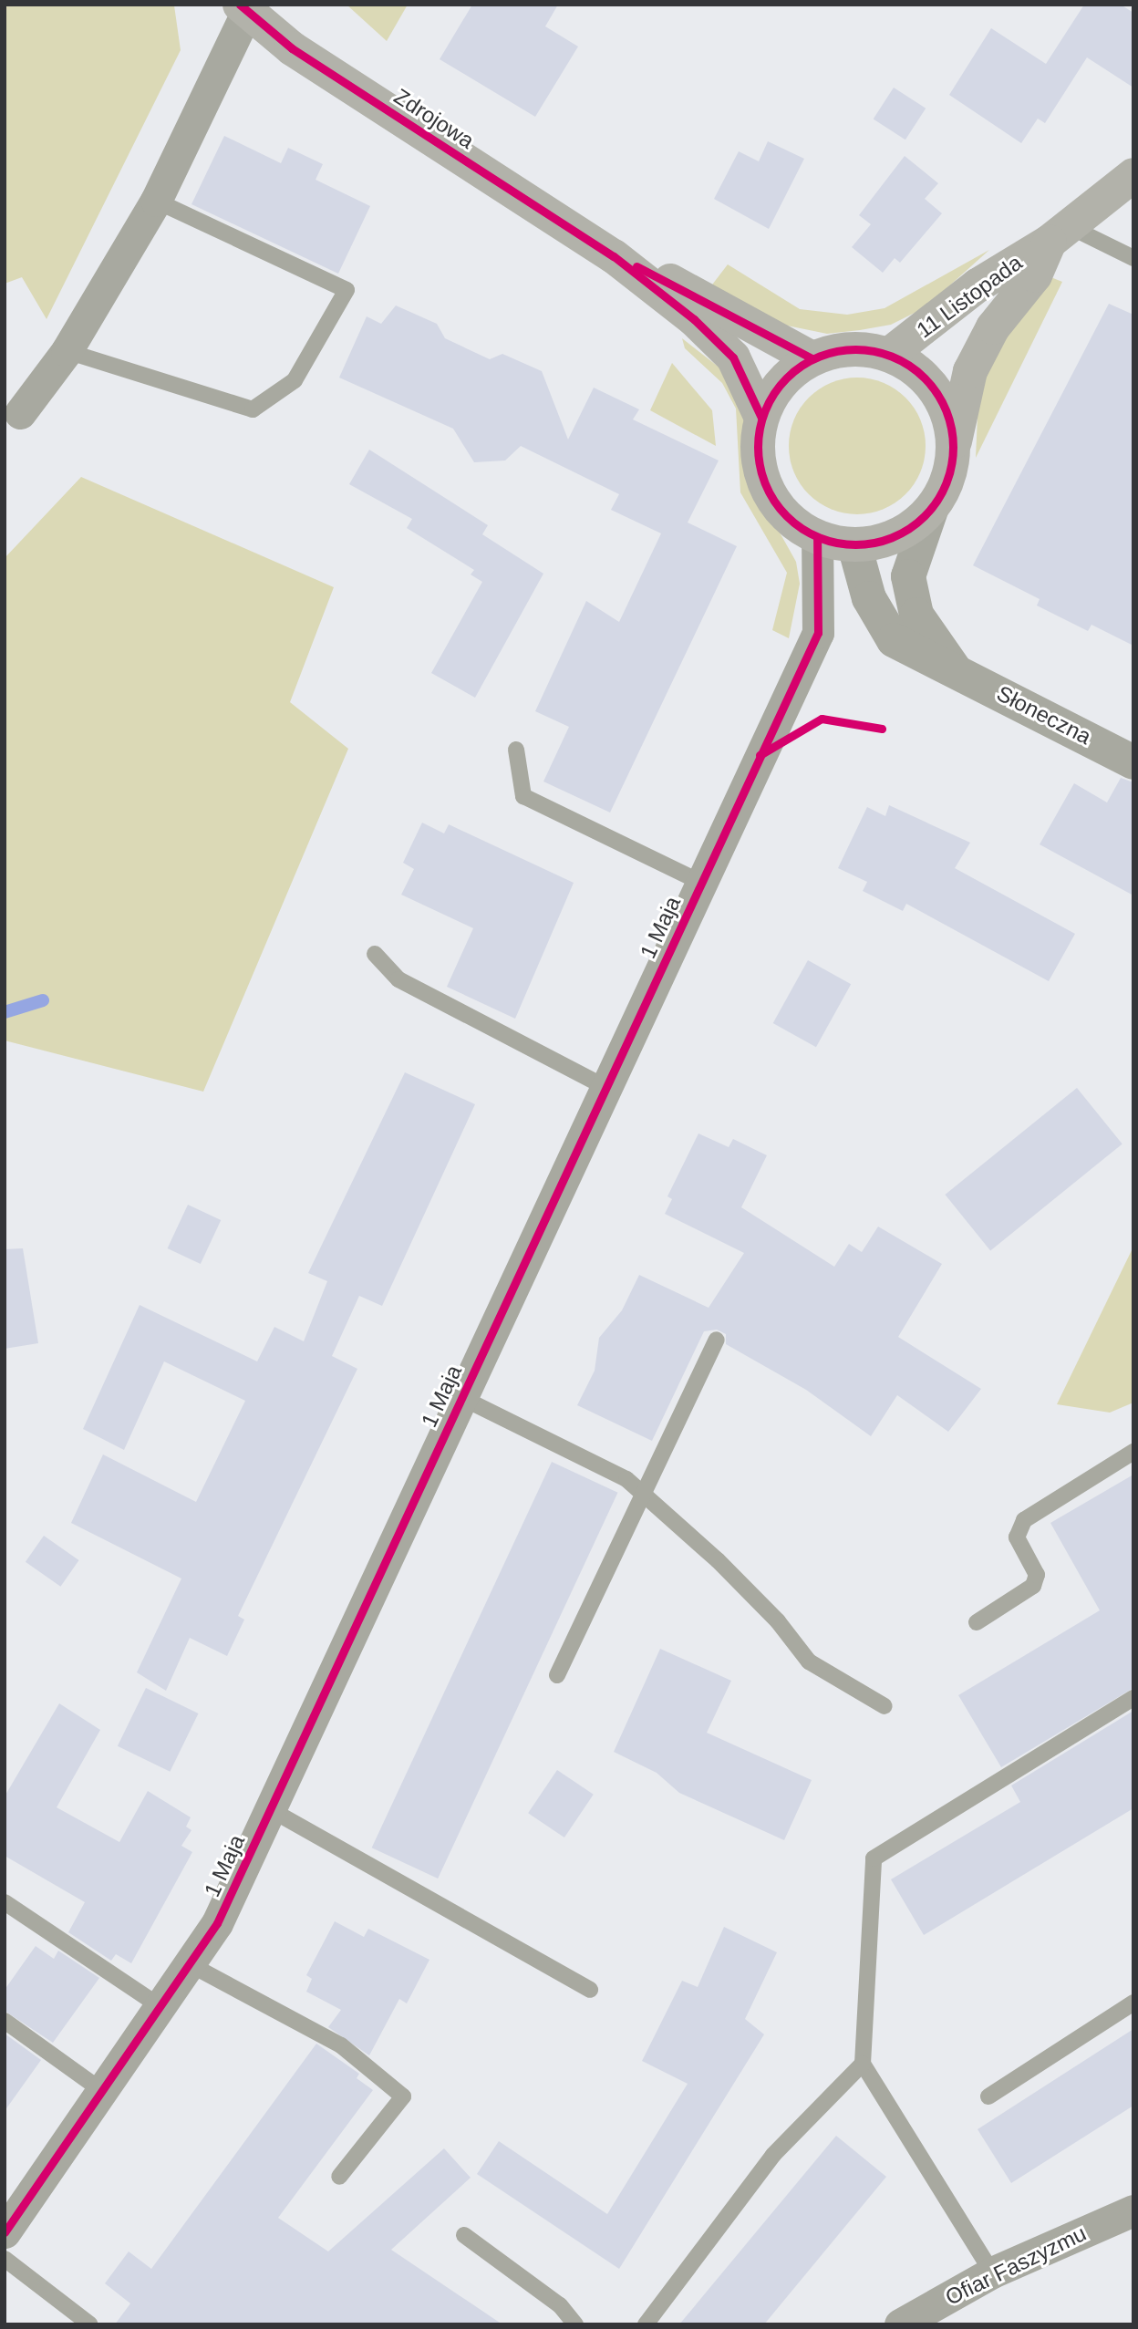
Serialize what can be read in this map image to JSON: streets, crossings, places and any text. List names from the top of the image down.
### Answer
{
  "streets": {
    "main road": ["Zdrojowa", "11 Listopada"],
    "street": ["Słoneczna", "1 Maja", "Ofiar Faszyzmu"]
  },
  "crossings": [
    ["Zdrojowa", "11 Listopada"],
    ["Zdrojowa", "Słoneczna"],
    ["Zdrojowa", "1 Maja"],
    ["11 Listopada", "Słoneczna"],
    ["11 Listopada", "1 Maja"],
    ["Słoneczna", "1 Maja"]
  ]
}
